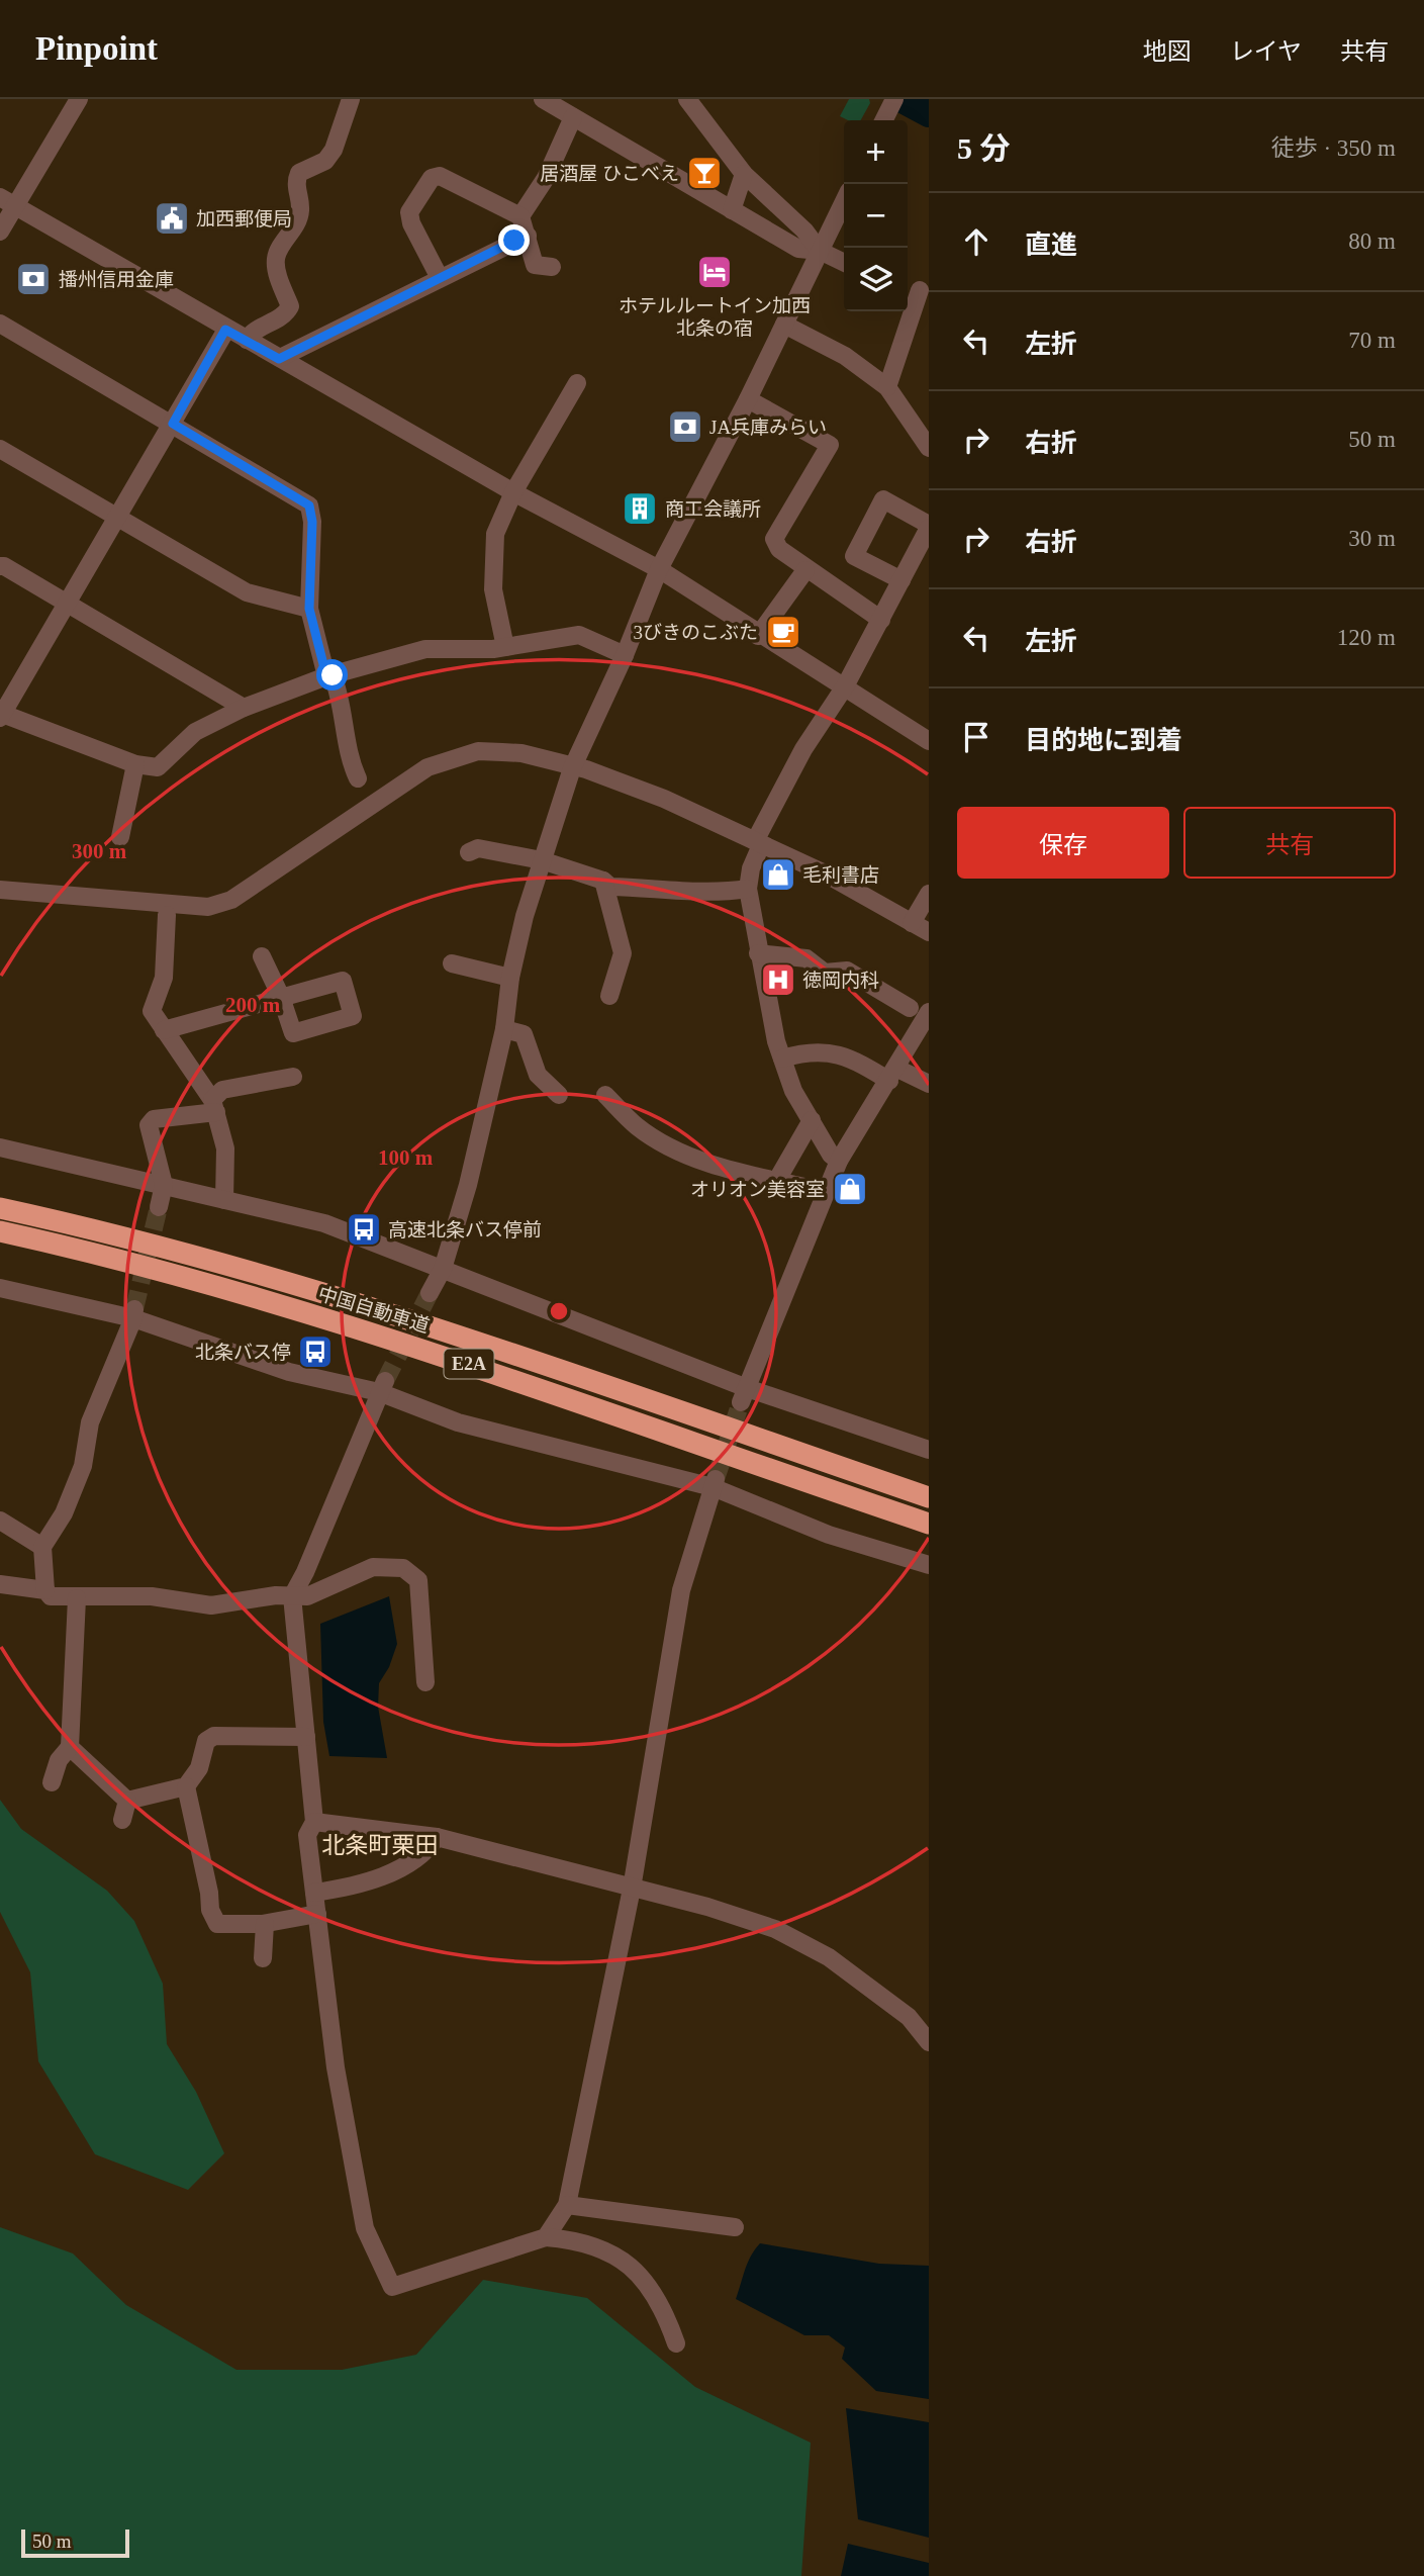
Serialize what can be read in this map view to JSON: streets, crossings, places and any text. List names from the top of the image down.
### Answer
{
  "streets": {
    "highway": ["中国自動車道", "E2A"]
  },
  "districts": ["北条町栗田"],
  "places": {
    "bar": ["居酒屋 ひこべえ"],
    "public building": ["加西郵便局"],
    "hotel": ["ホテルルートイン加西 北条の宿"],
    "bank": ["播州信用金庫", "JA兵庫みらい"],
    "building": ["商工会議所"],
    "cafe": ["3びきのこぶた"],
    "shop": ["毛利書店", "オリオン美容室"],
    "hospital": ["徳岡内科"],
    "bus stop": ["高速北条バス停前", "北条バス停"]
  },
  "scale_bar": "50 m",
  "page": {
    "header": "Pinpoint",
    "nav": ["地図", "レイヤ", "共有"],
    "heading": ["5 分", "徒歩 · 350 m"],
    "map_buttons": ["+", "−"],
    "list": [
      ["直進", "80 m"],
      ["左折", "70 m"],
      ["右折", "50 m"],
      ["右折", "30 m"],
      ["左折", "120 m"],
      "目的地に到着"
    ],
    "buttons": ["保存", "共有"],
    "scale": "50 m"
  },
  "rings": ["300 m", "200 m", "100 m"]
}
